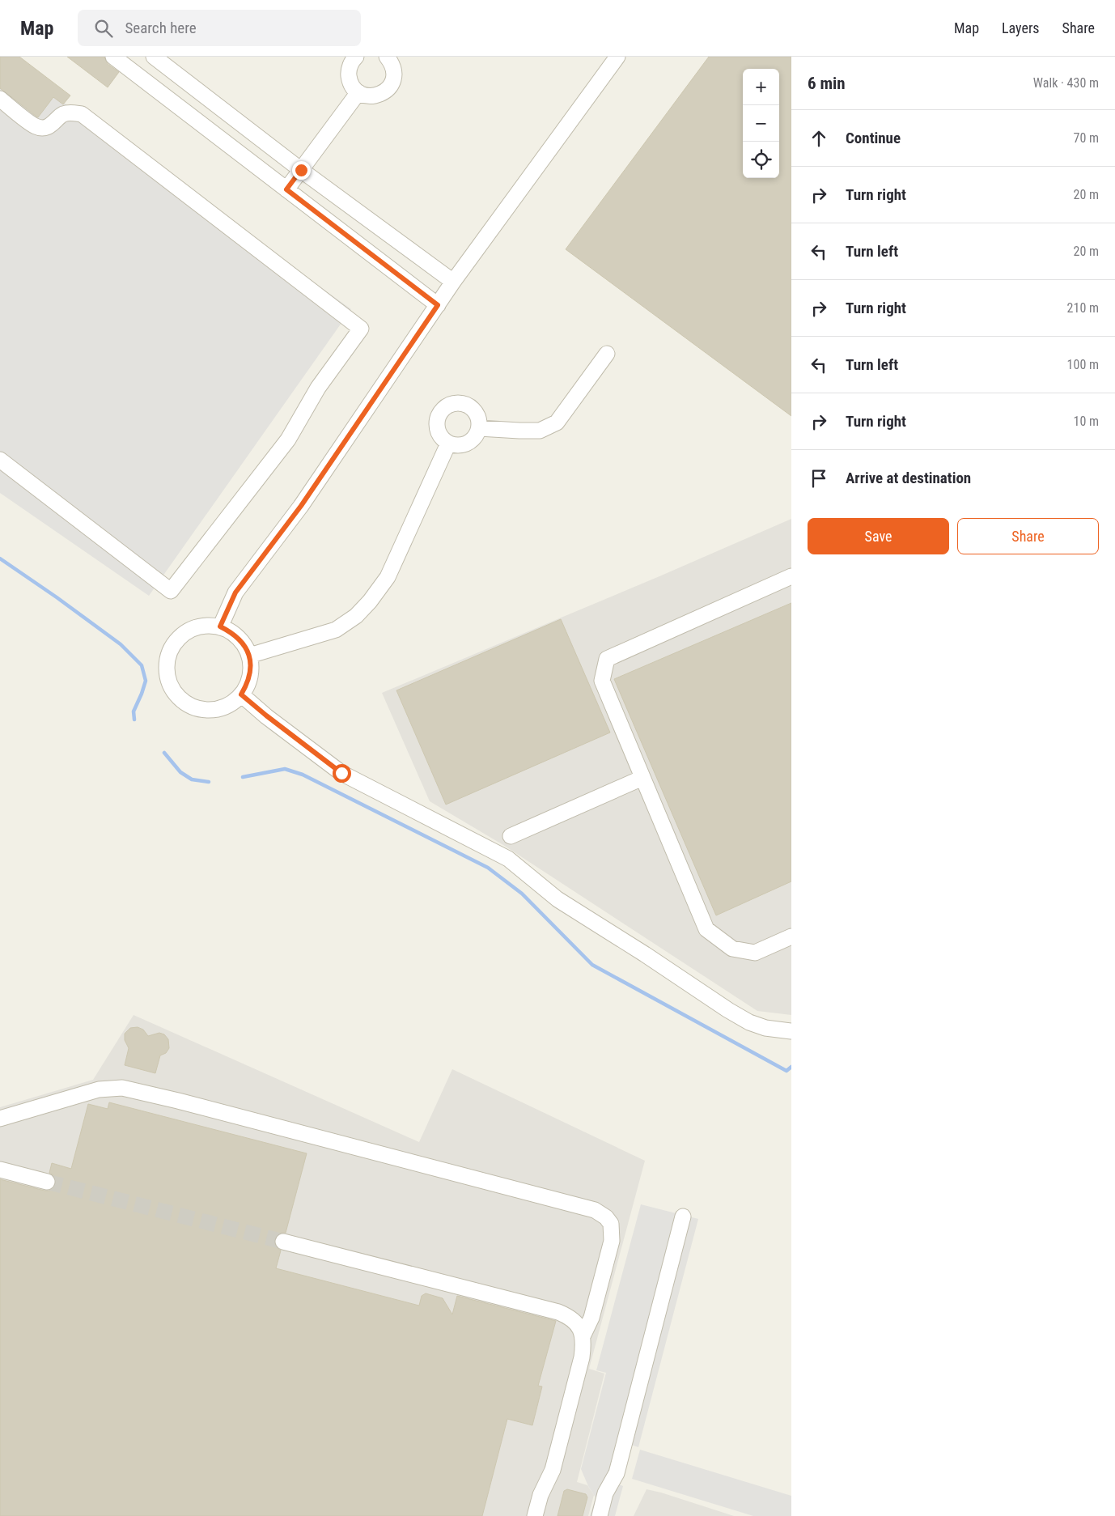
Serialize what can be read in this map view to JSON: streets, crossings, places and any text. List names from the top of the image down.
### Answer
{
  "page": {
    "header": "Map",
    "search": "Search here",
    "nav": ["Map", "Layers", "Share"],
    "heading": ["6 min", "Walk · 430 m"],
    "map_buttons": ["+", "−"],
    "list": [
      ["Continue", "70 m"],
      ["Turn right", "20 m"],
      ["Turn left", "20 m"],
      ["Turn right", "210 m"],
      ["Turn left", "100 m"],
      ["Turn right", "10 m"],
      "Arrive at destination"
    ],
    "buttons": ["Save", "Share"]
  }
}
